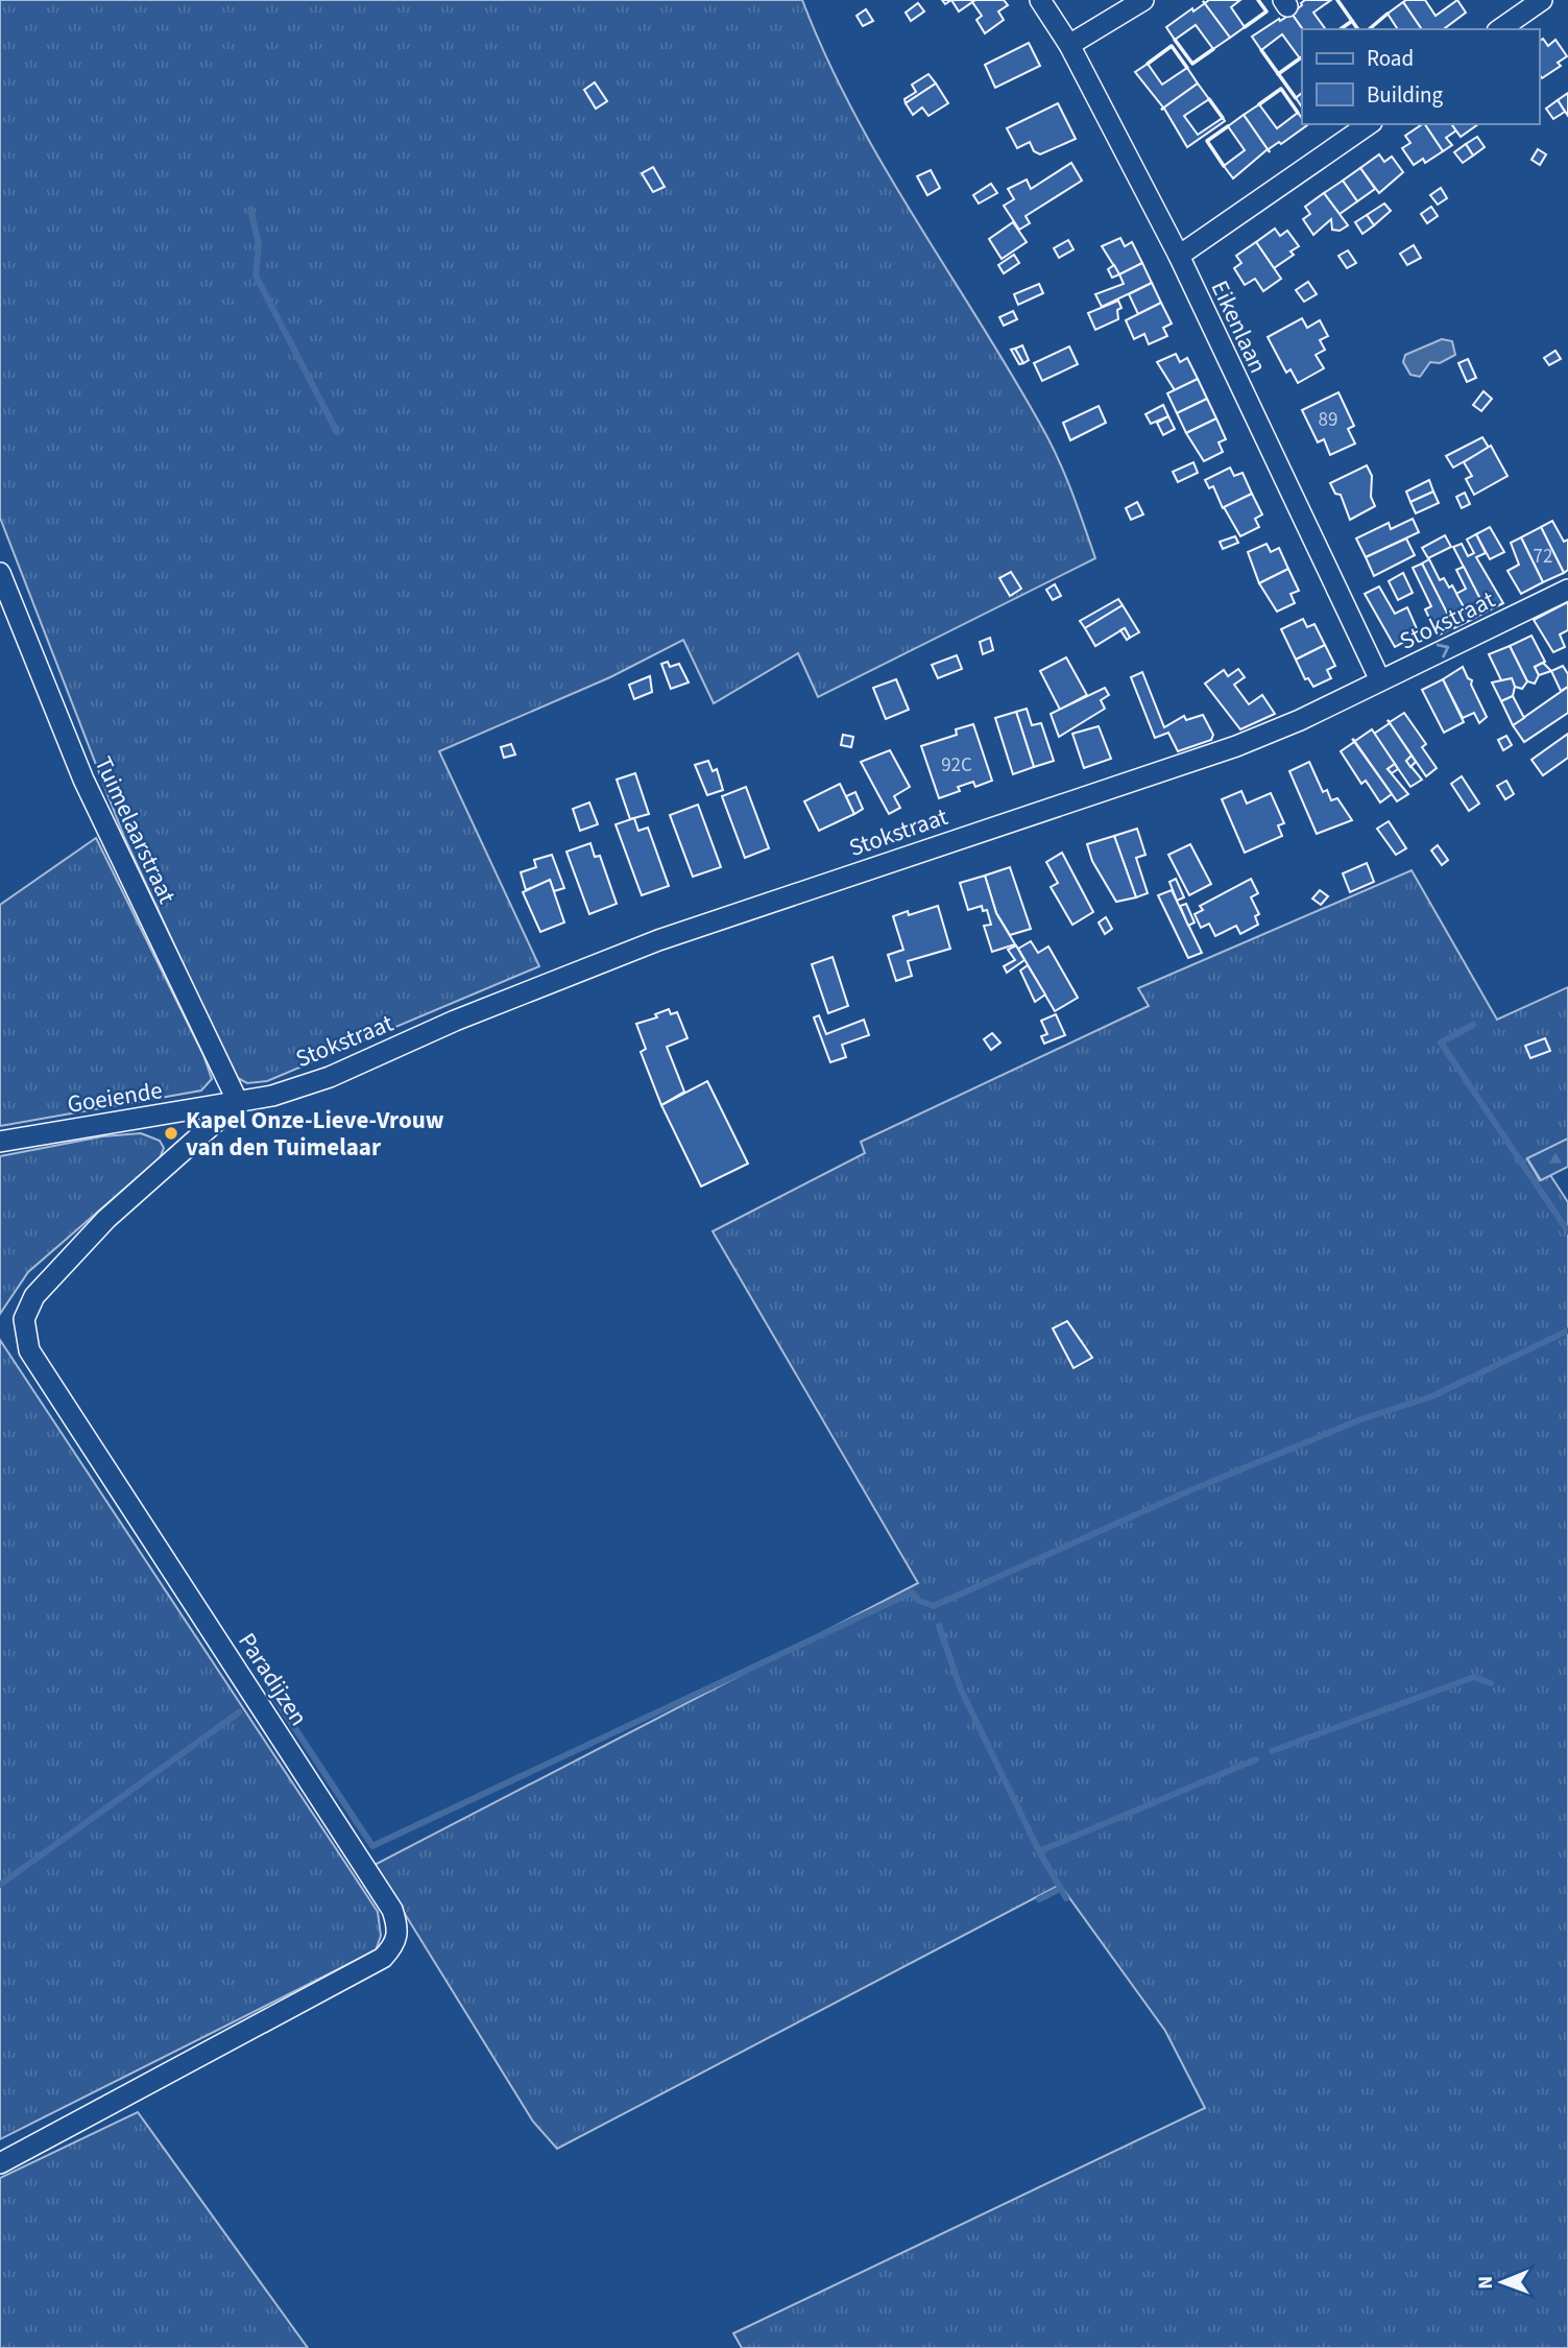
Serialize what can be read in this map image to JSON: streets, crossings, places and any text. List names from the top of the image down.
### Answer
{
  "streets": {
    "street": [
      "Eikenlaan",
      "Stokstraat",
      "Tuimelaarstraat",
      "Goeiende",
      "Paradijzen"
    ]
  },
  "crossings": [
    ["Eikenlaan", "Stokstraat"],
    ["Stokstraat", "Tuimelaarstraat"],
    ["Stokstraat", "Goeiende"],
    ["Stokstraat", "Paradijzen"],
    ["Tuimelaarstraat", "Goeiende"],
    ["Tuimelaarstraat", "Paradijzen"],
    ["Goeiende", "Paradijzen"]
  ],
  "places": ["Kapel Onze-Lieve-Vrouw van den Tuimelaar"],
  "house_numbers": ["89", "72", "92C"],
  "legend": ["Road", "Building"],
  "north": "left"
}
